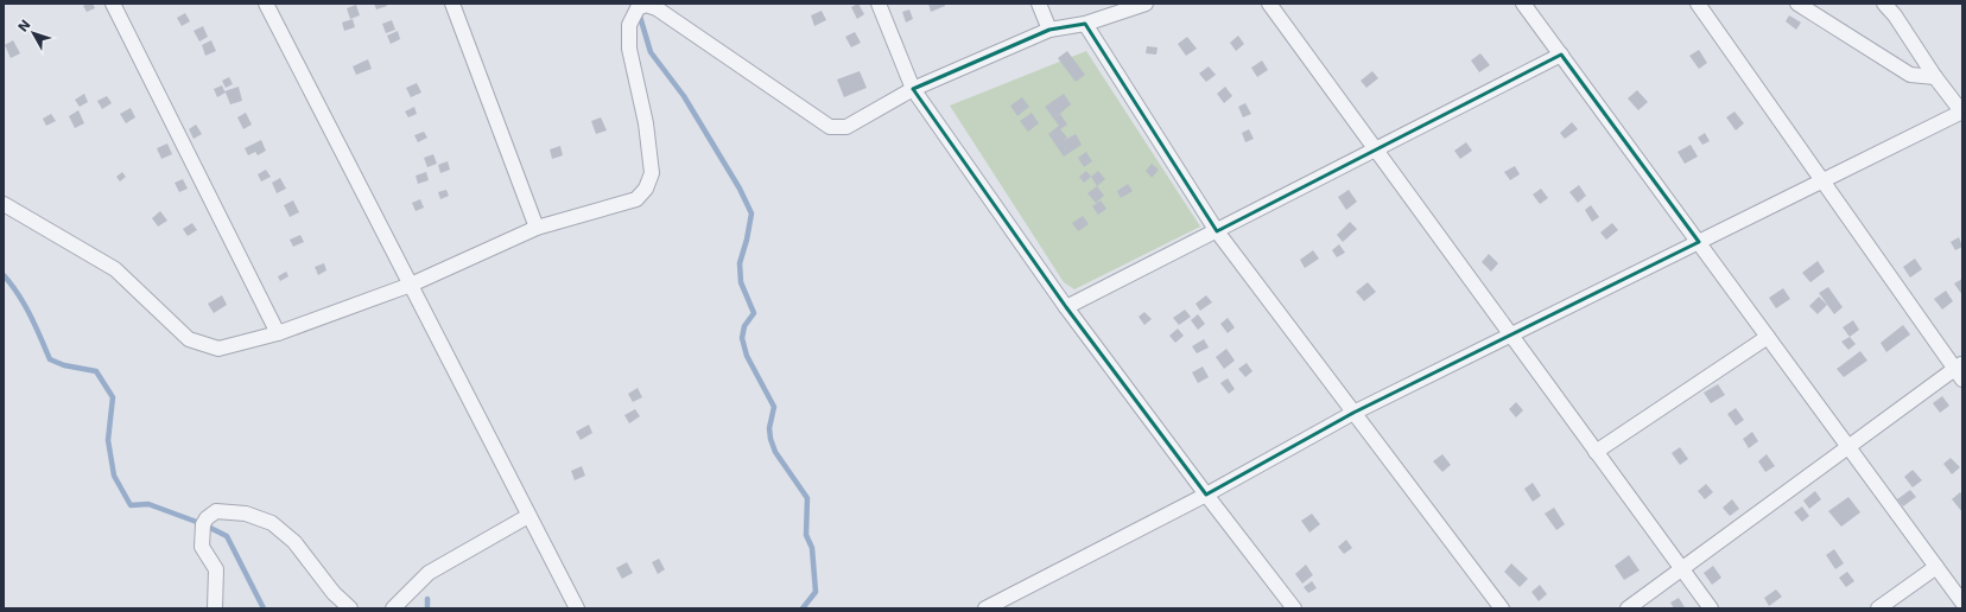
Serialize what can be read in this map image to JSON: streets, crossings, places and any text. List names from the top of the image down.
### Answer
{
  "north": "top left"
}
